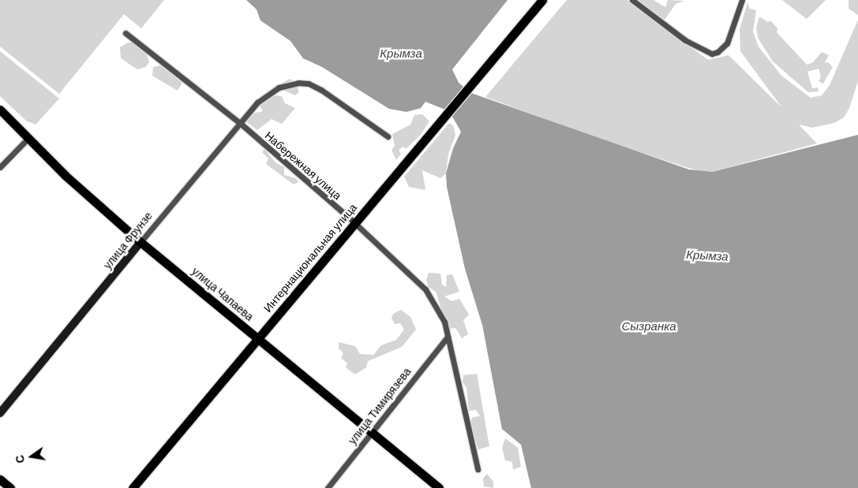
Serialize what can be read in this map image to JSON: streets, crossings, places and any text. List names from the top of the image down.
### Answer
{
  "streets": {
    "main road": ["Интернациональная улица", "улица Чапаева"],
    "street": ["Набережная улица", "улица Фрунзе", "улица Тимирязева"]
  },
  "crossings": [
    ["Набережная улица", "улица Фрунзе"],
    ["Набережная улица", "Интернациональная улица"],
    ["Набережная улица", "улица Тимирязева"],
    ["улица Фрунзе", "улица Чапаева"],
    ["Интернациональная улица", "улица Чапаева"],
    ["улица Чапаева", "улица Тимирязева"]
  ],
  "water": ["Крымза", "Сызранка"],
  "north": "left"
}
